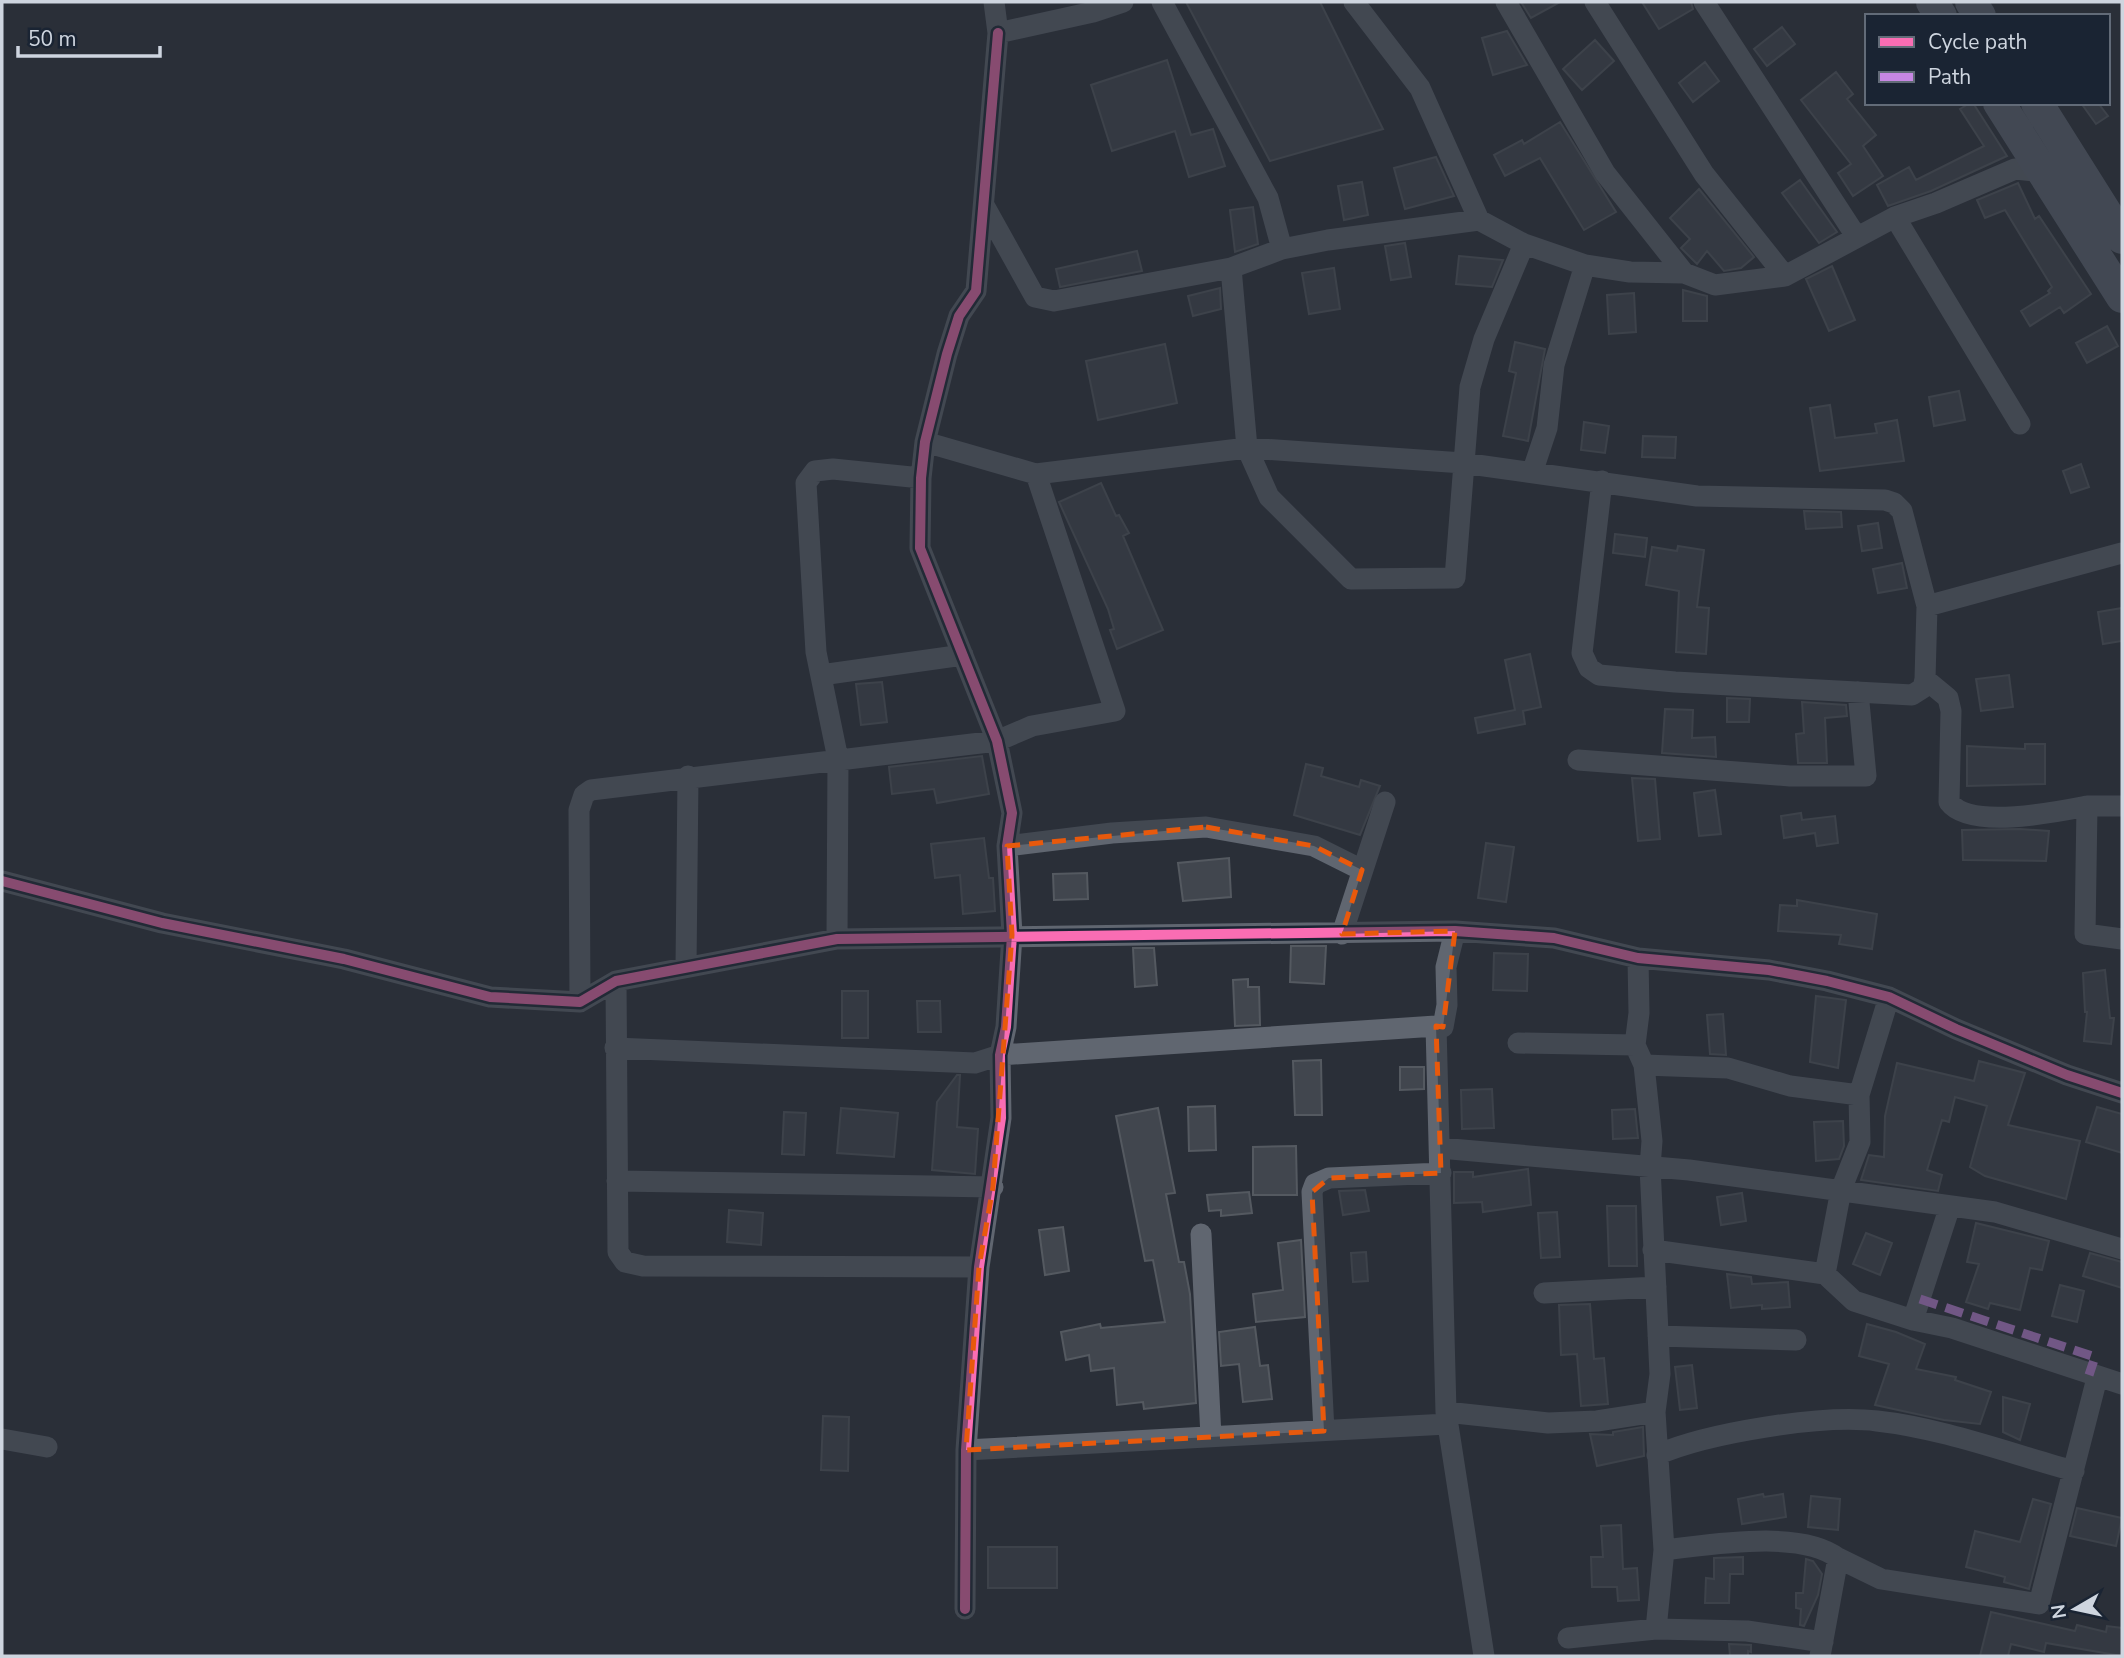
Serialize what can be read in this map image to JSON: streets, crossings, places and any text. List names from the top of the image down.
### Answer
{
  "legend": ["Cycle path", "Path"],
  "scale_bar": "50 m",
  "north": "left"
}
